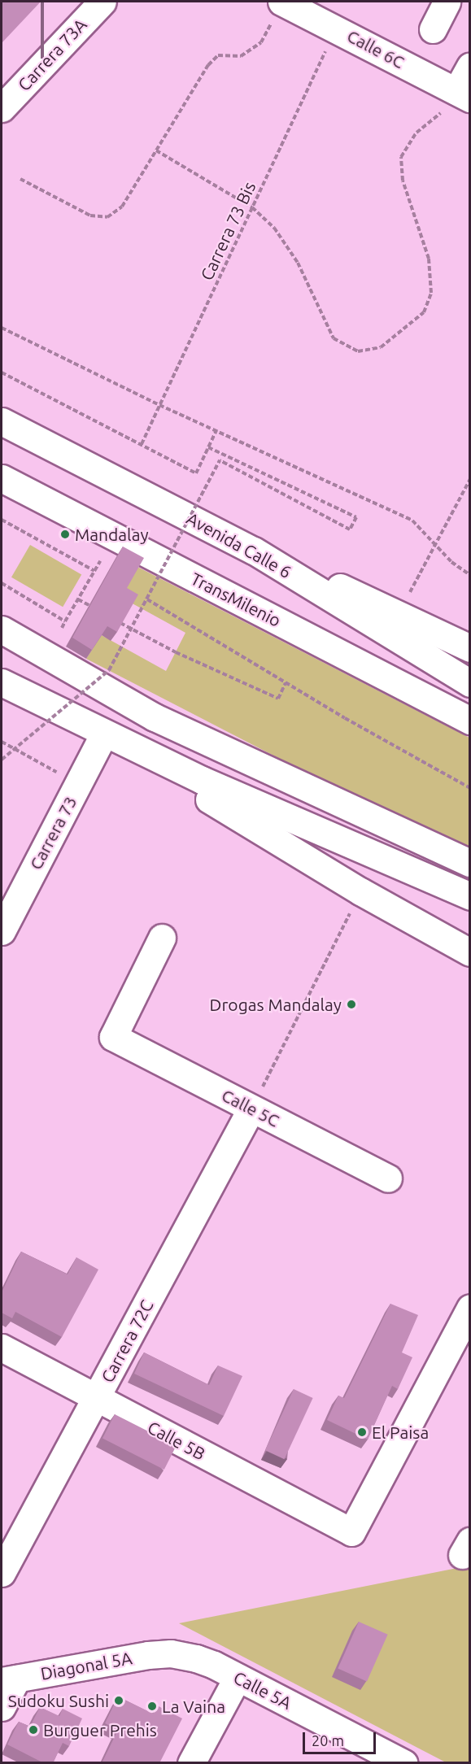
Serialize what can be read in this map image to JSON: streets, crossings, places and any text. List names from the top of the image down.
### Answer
{
  "streets": {
    "main road": [
      "Calle 6C",
      "Carrera 73A",
      "Avenida Calle 6",
      "TransMilenio",
      "Carrera 73",
      "Calle 5C",
      "Carrera 72C",
      "Calle 5B",
      "Diagonal 5A",
      "Calle 5A"
    ],
    "path": ["Carrera 73 Bis"]
  },
  "crossings": [
    ["Calle 6C", "Carrera 73 Bis"],
    ["Calle 5C", "Carrera 72C"],
    ["Carrera 72C", "Calle 5B"],
    ["Diagonal 5A", "Calle 5A"]
  ],
  "places": [
    "Mandalay",
    "Drogas Mandalay",
    "El Paisa",
    "Sudoku Sushi",
    "La Vaina",
    "Burguer Prehis"
  ],
  "scale_bar": "20 m"
}
